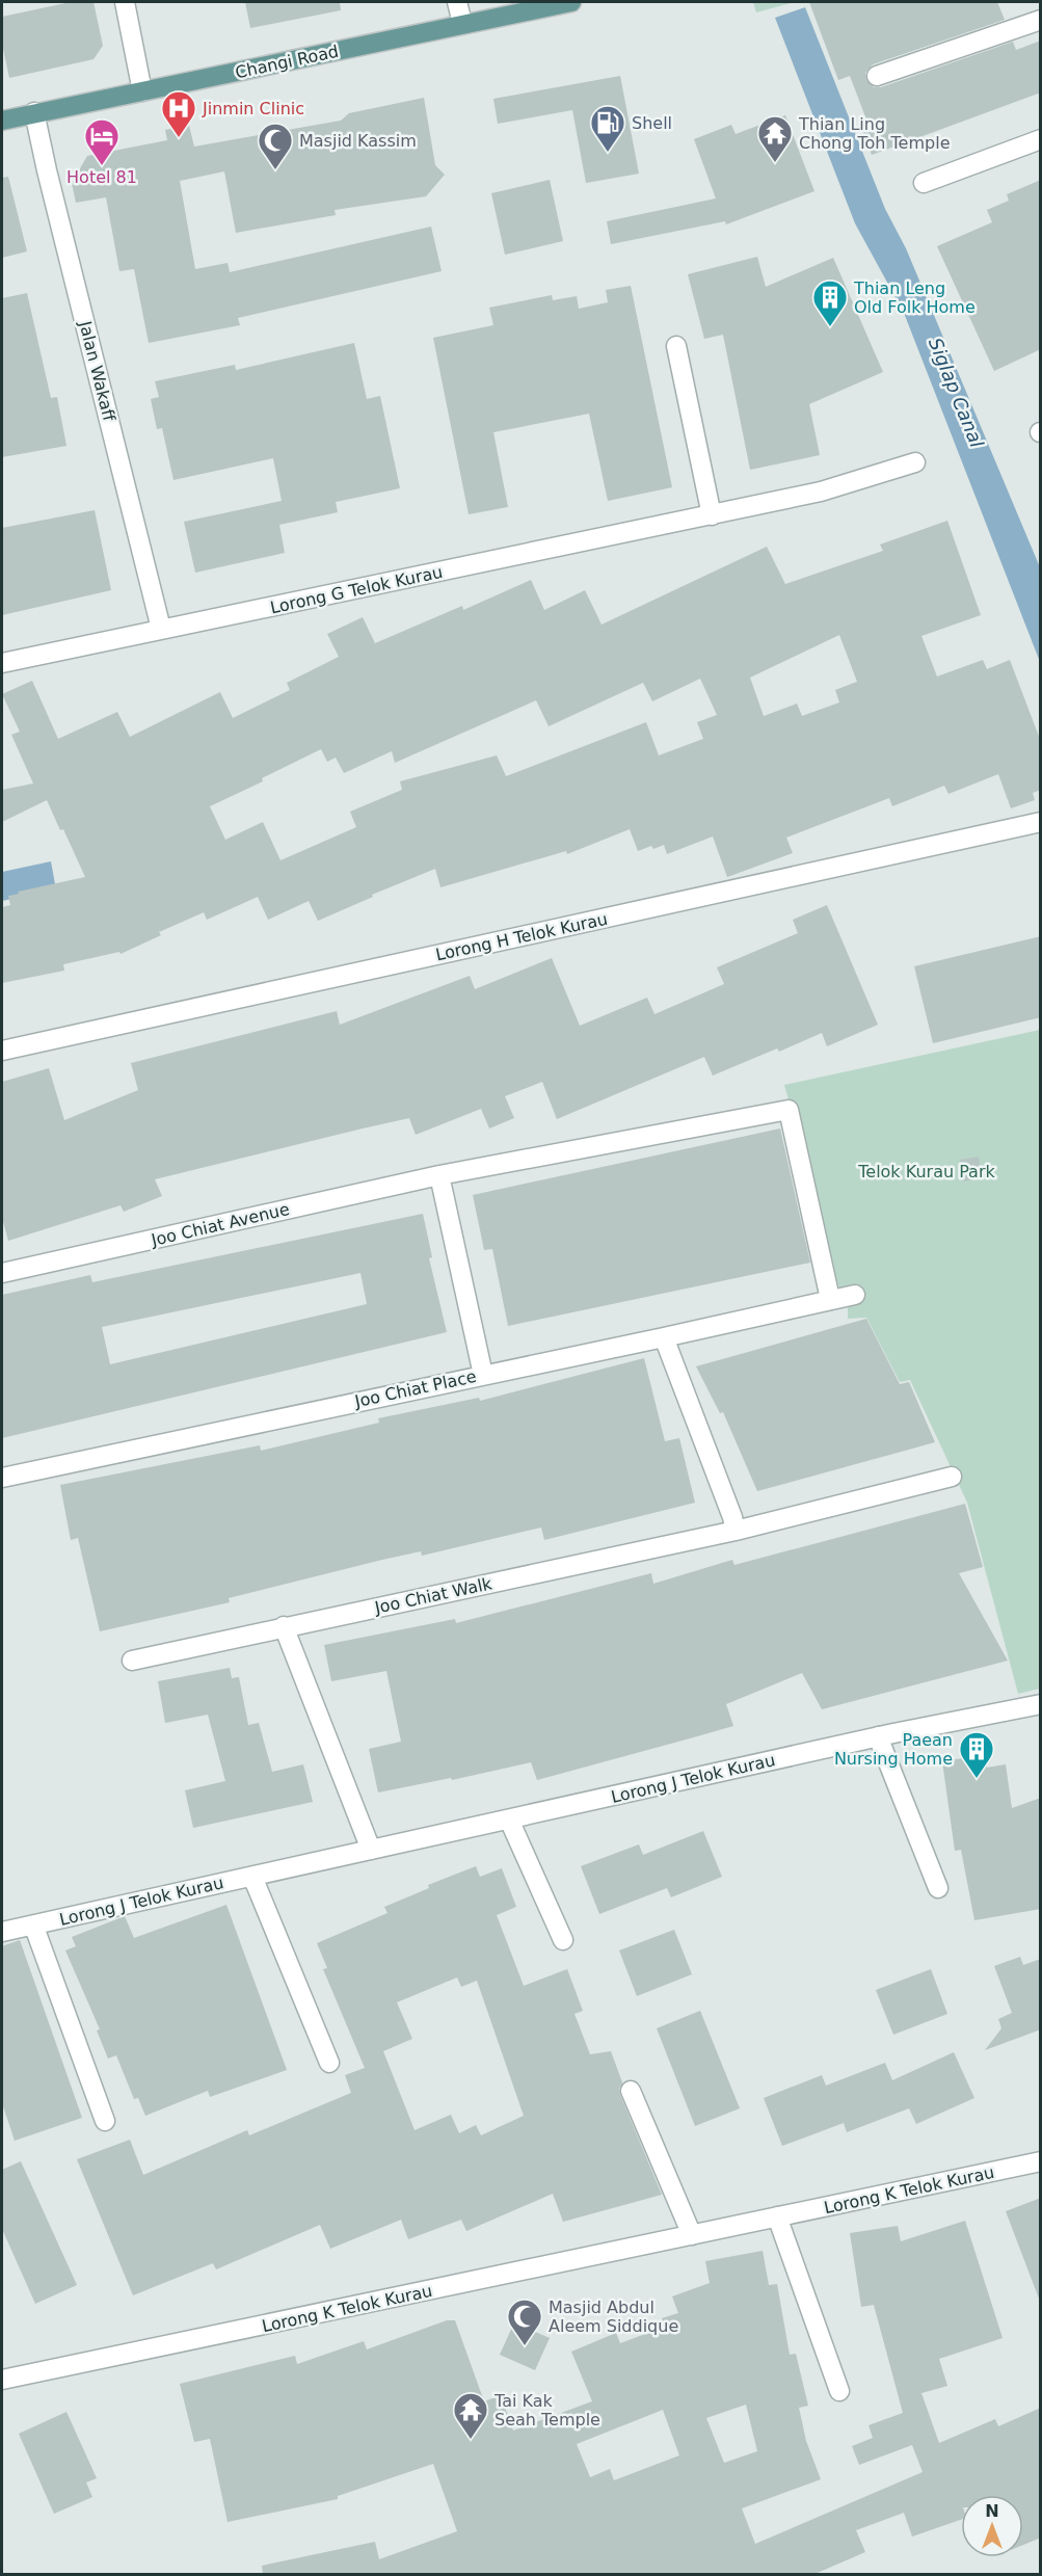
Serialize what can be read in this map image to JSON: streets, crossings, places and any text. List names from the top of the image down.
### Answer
{
  "streets": {
    "main road": ["Changi Road"],
    "street": [
      "Jalan Wakaff",
      "Lorong G Telok Kurau",
      "Lorong H Telok Kurau",
      "Joo Chiat Avenue",
      "Joo Chiat Place",
      "Joo Chiat Walk",
      "Lorong J Telok Kurau",
      "Lorong K Telok Kurau"
    ]
  },
  "crossings": [
    ["Changi Road", "Jalan Wakaff"],
    ["Jalan Wakaff", "Lorong G Telok Kurau"],
    ["Joo Chiat Avenue", "Joo Chiat Place"]
  ],
  "water": ["Siglap Canal"],
  "parks": ["Telok Kurau Park"],
  "places": {
    "hospital": ["Jinmin Clinic"],
    "fuel station": ["Shell"],
    "temple": ["Thian Ling Chong Toh Temple", "Tai Kak Seah Temple"],
    "hotel": ["Hotel 81"],
    "mosque": ["Masjid Kassim", "Masjid Abdul Aleem Siddique"],
    "building": ["Thian Leng Old Folk Home", "Paean Nursing Home"]
  },
  "north": "top"
}
